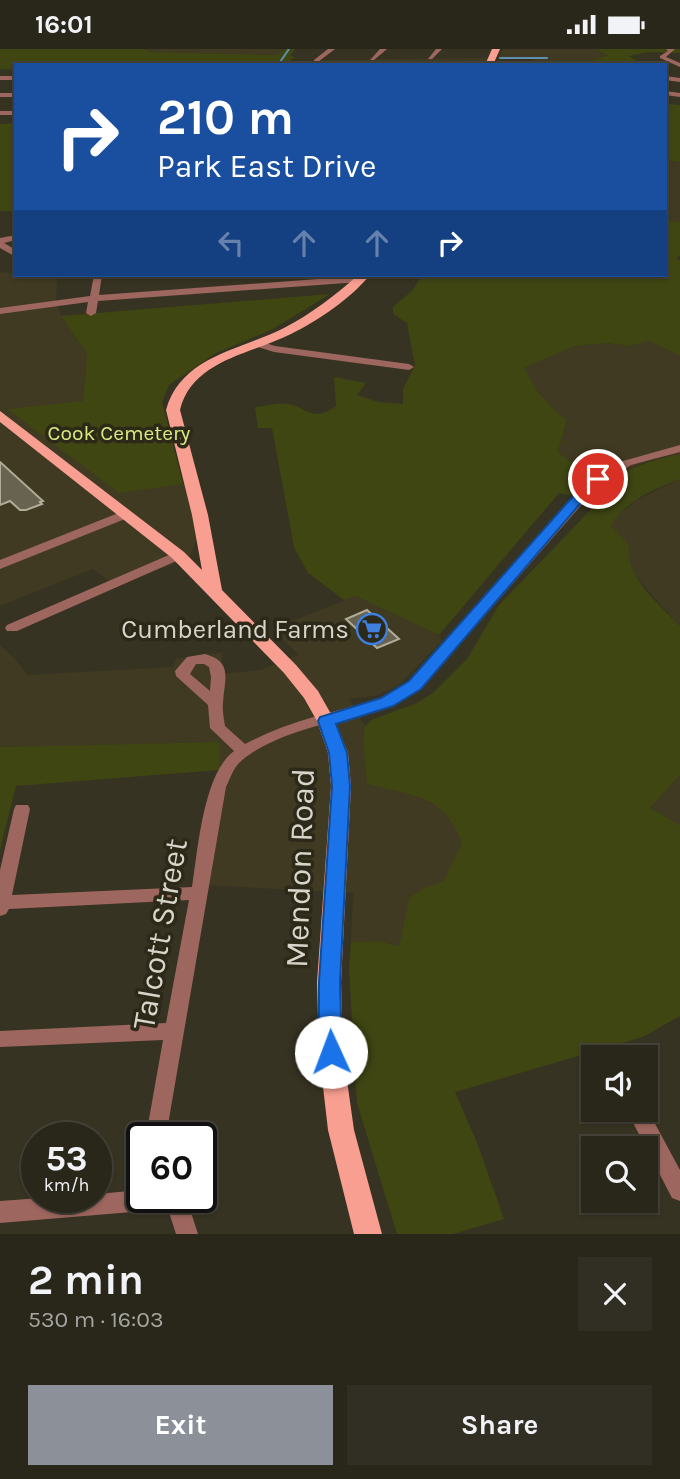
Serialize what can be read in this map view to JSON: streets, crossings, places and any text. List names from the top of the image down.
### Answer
{
  "streets": {
    "main road": ["Mendon Road"],
    "street": ["Talcott Street"]
  },
  "crossings": [
    ["Mendon Road", "Talcott Street"]
  ],
  "parks": ["Cook Cemetery"],
  "places": {
    "supermarket": ["Cumberland Farms"]
  },
  "page": {
    "status": "16:01",
    "turn": ["210 m", "Park East Drive"],
    "speed": "53 km/h",
    "limit": "60",
    "heading": ["2 min", "530 m · 16:03"],
    "buttons": ["Exit", "Share"]
  }
}
